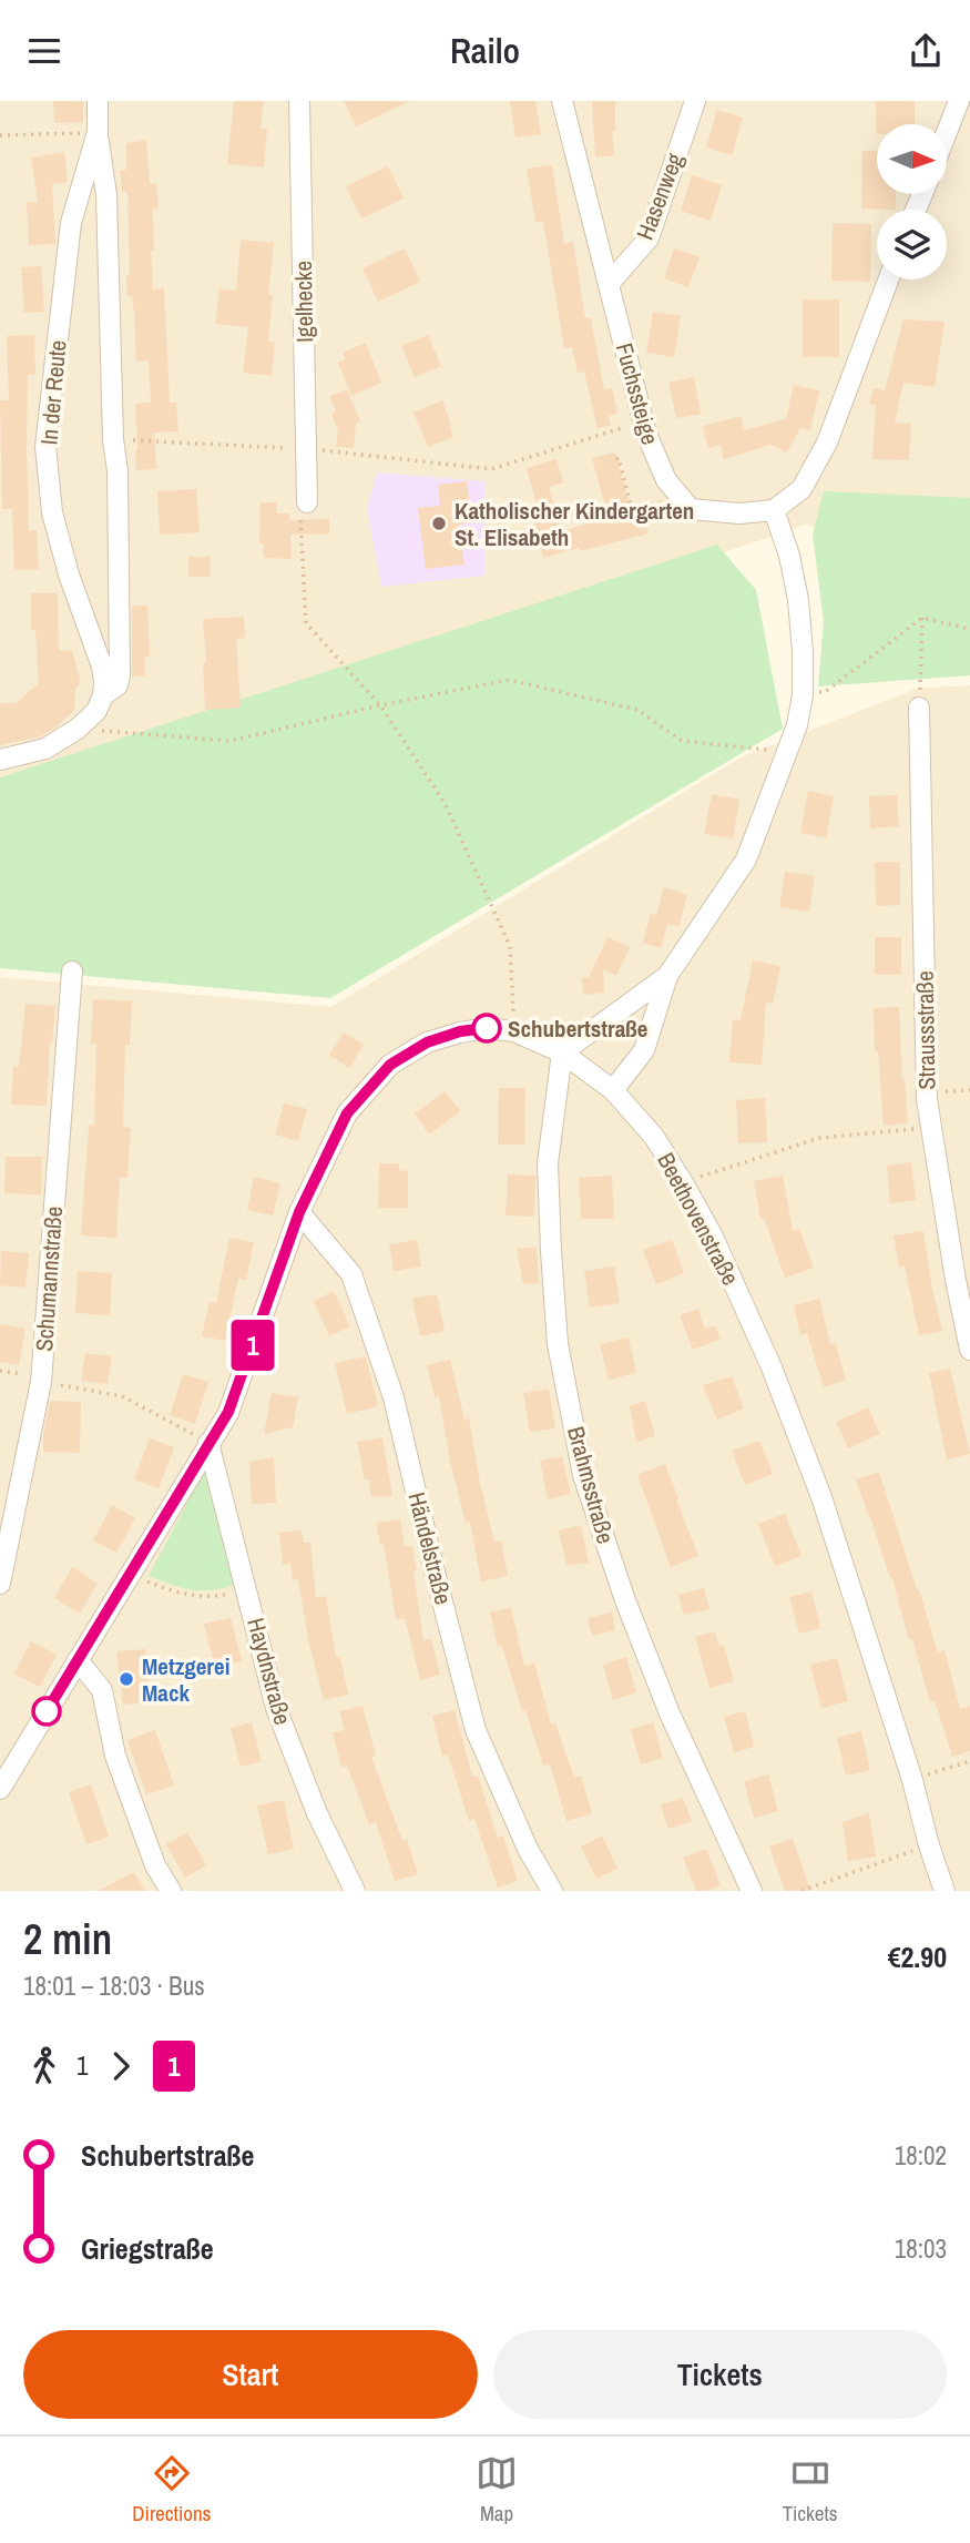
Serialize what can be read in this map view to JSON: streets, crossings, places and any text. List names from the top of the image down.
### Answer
{
  "streets": {
    "street": [
      "Hasenweg",
      "Igelhecke",
      "In der Reute",
      "Fuchssteige",
      "Straussstraße",
      "Beethovenstraße",
      "Schumannstraße",
      "Brahmsstraße",
      "Händelstraße",
      "Haydnstraße"
    ]
  },
  "crossings": [
    ["Hasenweg", "Fuchssteige"],
    ["Beethovenstraße", "Brahmsstraße"],
    ["Beethovenstraße", "Händelstraße"],
    ["Beethovenstraße", "Haydnstraße"]
  ],
  "places": ["Katholischer Kindergarten St. Elisabeth", "Schubertstraße", "Metzgerei Mack"],
  "lines": ["bus line 1"],
  "north": "right",
  "page": {
    "header": "Railo",
    "on_map": "1",
    "heading": ["2 min", "18:01 – 18:03 · Bus", "€2.90"],
    "legs": ["1", "1"],
    "list": [
      {
        "name": "Schubertstraße",
        "value": "18:02"
      },
      {
        "name": "Griegstraße",
        "value": "18:03"
      }
    ],
    "buttons": ["Start", "Tickets"],
    "tabs": ["Directions", "Map", "Tickets"]
  }
}
